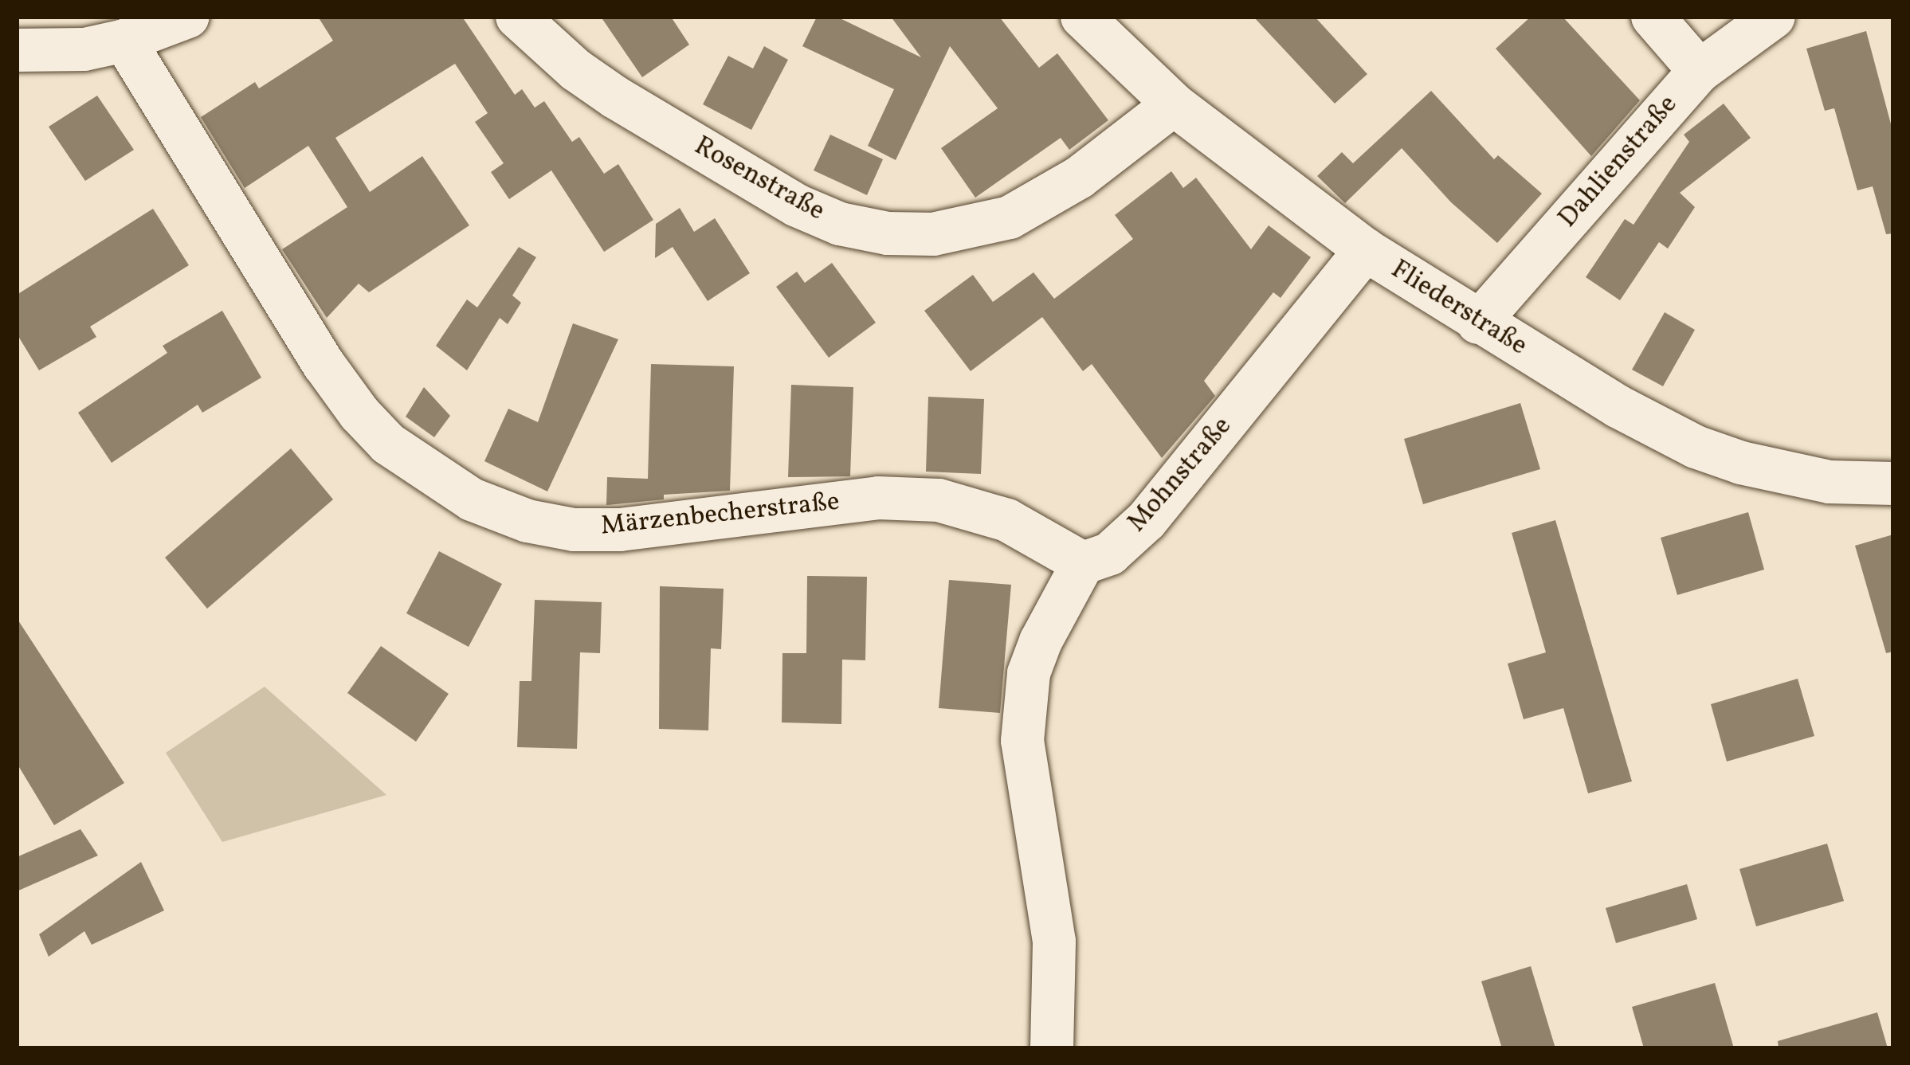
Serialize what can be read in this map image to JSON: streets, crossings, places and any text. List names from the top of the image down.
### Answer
{
  "streets": {
    "street": [
      "Dahlienstraße",
      "Rosenstraße",
      "Fliederstraße",
      "Mohnstraße",
      "Märzenbecherstraße"
    ]
  },
  "crossings": [
    ["Dahlienstraße", "Fliederstraße"],
    ["Rosenstraße", "Fliederstraße"],
    ["Fliederstraße", "Mohnstraße"],
    ["Mohnstraße", "Märzenbecherstraße"]
  ]
}
